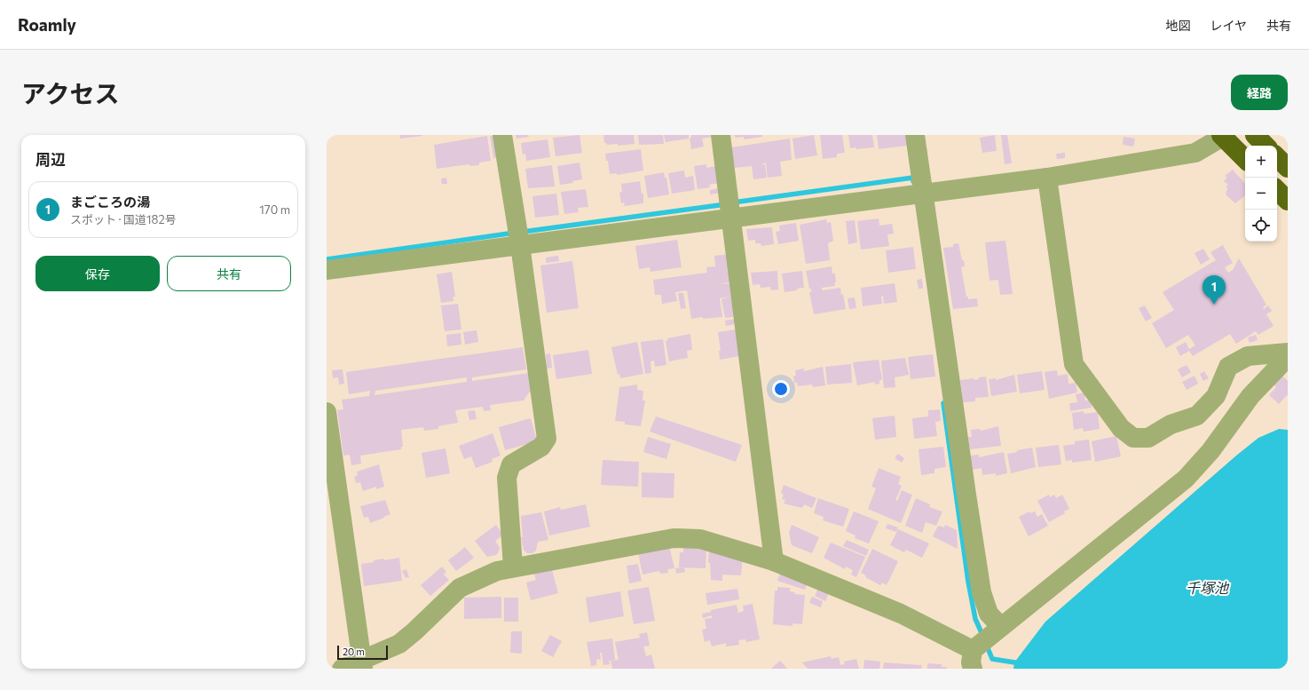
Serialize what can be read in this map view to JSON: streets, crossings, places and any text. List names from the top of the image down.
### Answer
{
  "water": ["千塚池"],
  "scale_bar": "20 m",
  "page": {
    "header": "Roamly",
    "nav": ["地図", "レイヤ", "共有"],
    "title": "アクセス",
    "buttons": [
      "経路",
      ["保存", "共有"]
    ],
    "heading": "周辺",
    "map_buttons": ["+", "−"],
    "list": [
      {
        "mark": "1",
        "name": "まごころの湯",
        "note": "スポット · 国道182号",
        "value": "170 m"
      }
    ],
    "pins": "1",
    "scale": "20 m"
  }
}
